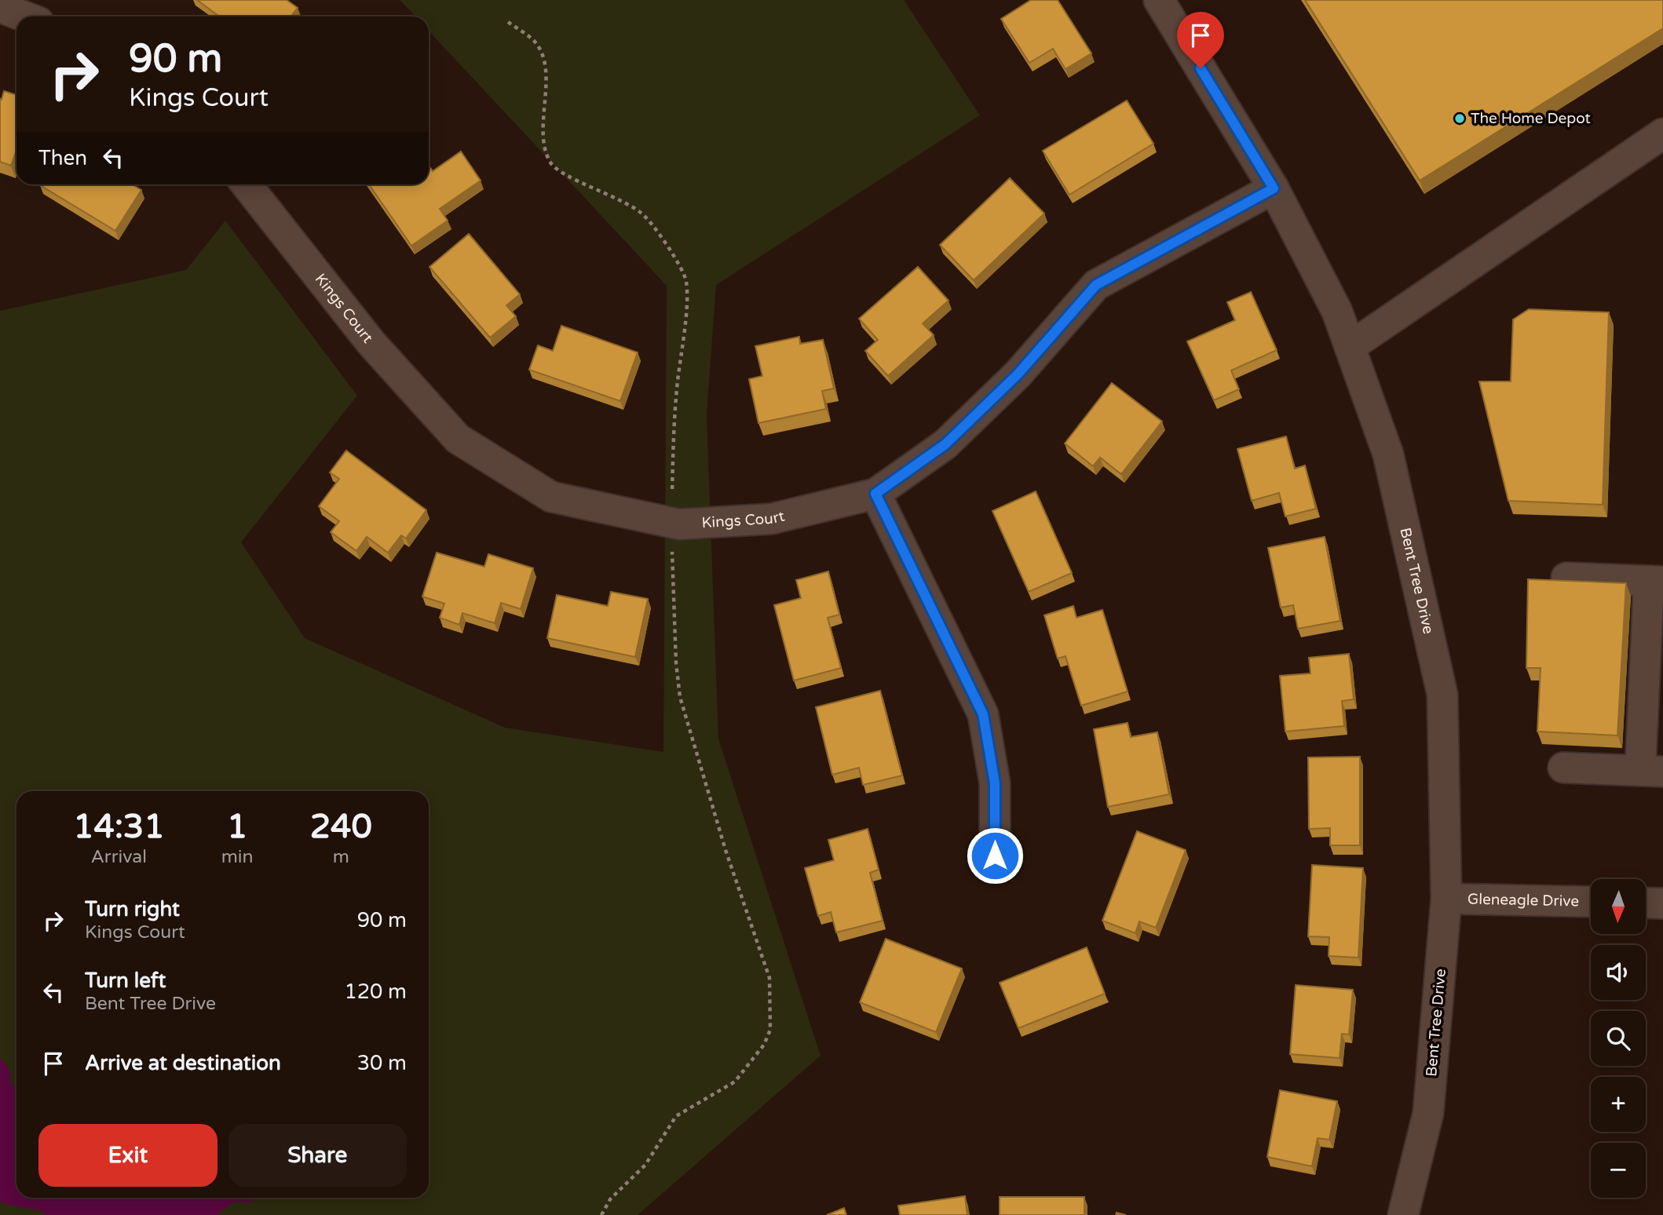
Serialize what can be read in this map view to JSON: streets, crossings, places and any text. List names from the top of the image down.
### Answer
{
  "streets": {
    "street": ["Kings Court", "Bent Tree Drive", "Gleneagle Drive"]
  },
  "crossings": [
    ["Kings Court", "Bent Tree Drive"],
    ["Bent Tree Drive", "Gleneagle Drive"]
  ],
  "places": ["The Home Depot"],
  "north": "bottom",
  "page": {
    "turn": ["90 m", "Kings Court"],
    "then": "Then",
    "eta": [
      "14:31",
      "Arrival",
      "1",
      "min",
      "240",
      "m"
    ],
    "map_buttons": ["+", "−"],
    "list": [
      {
        "name": "Turn right",
        "note": "Kings Court",
        "value": "90 m"
      },
      {
        "name": "Turn left",
        "note": "Bent Tree Drive",
        "value": "120 m"
      },
      {
        "name": "Arrive at destination",
        "value": "30 m"
      }
    ],
    "buttons": ["Exit", "Share"]
  }
}
